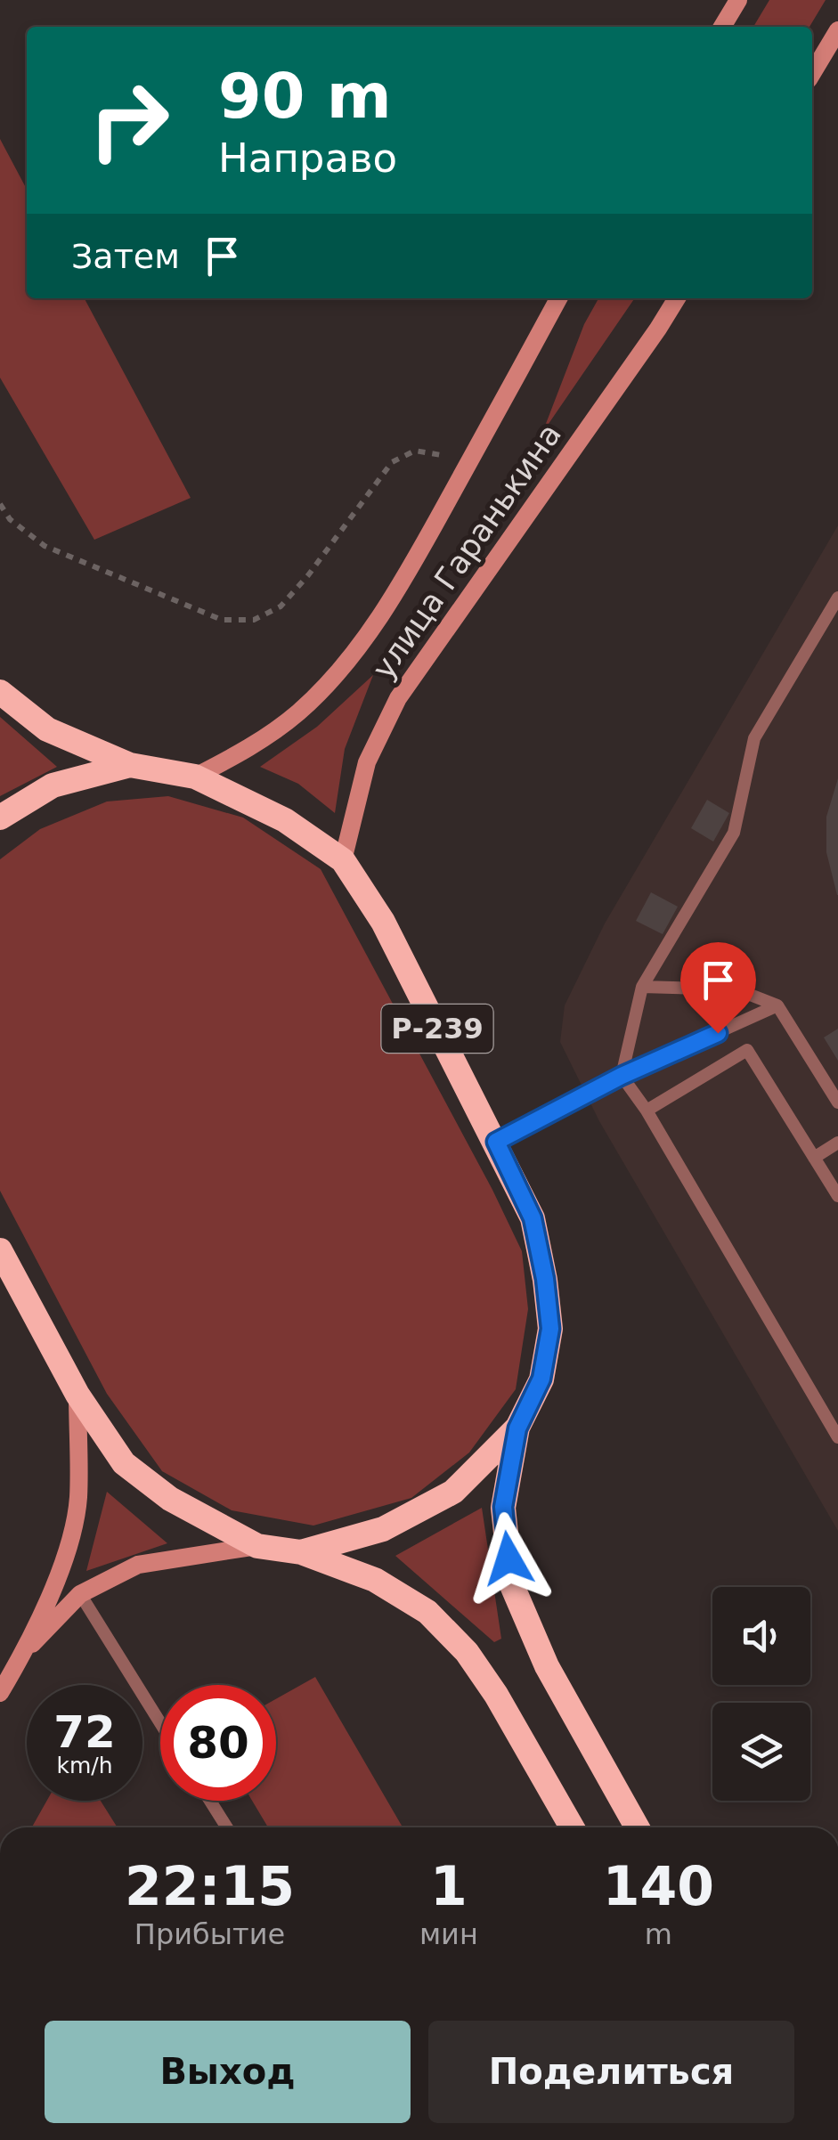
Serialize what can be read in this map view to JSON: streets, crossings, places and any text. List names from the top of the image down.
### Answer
{
  "streets": {
    "highway": ["Р-239"],
    "main road": ["улица Гаранькина"]
  },
  "crossings": [
    ["улица Гаранькина", "Р-239"]
  ],
  "page": {
    "turn": ["90 m", "Направо"],
    "then": "Затем",
    "speed": "72 km/h",
    "limit": "80",
    "eta": [
      "22:15",
      "Прибытие",
      "1",
      "мин",
      "140",
      "m"
    ],
    "buttons": ["Выход", "Поделиться"]
  }
}
